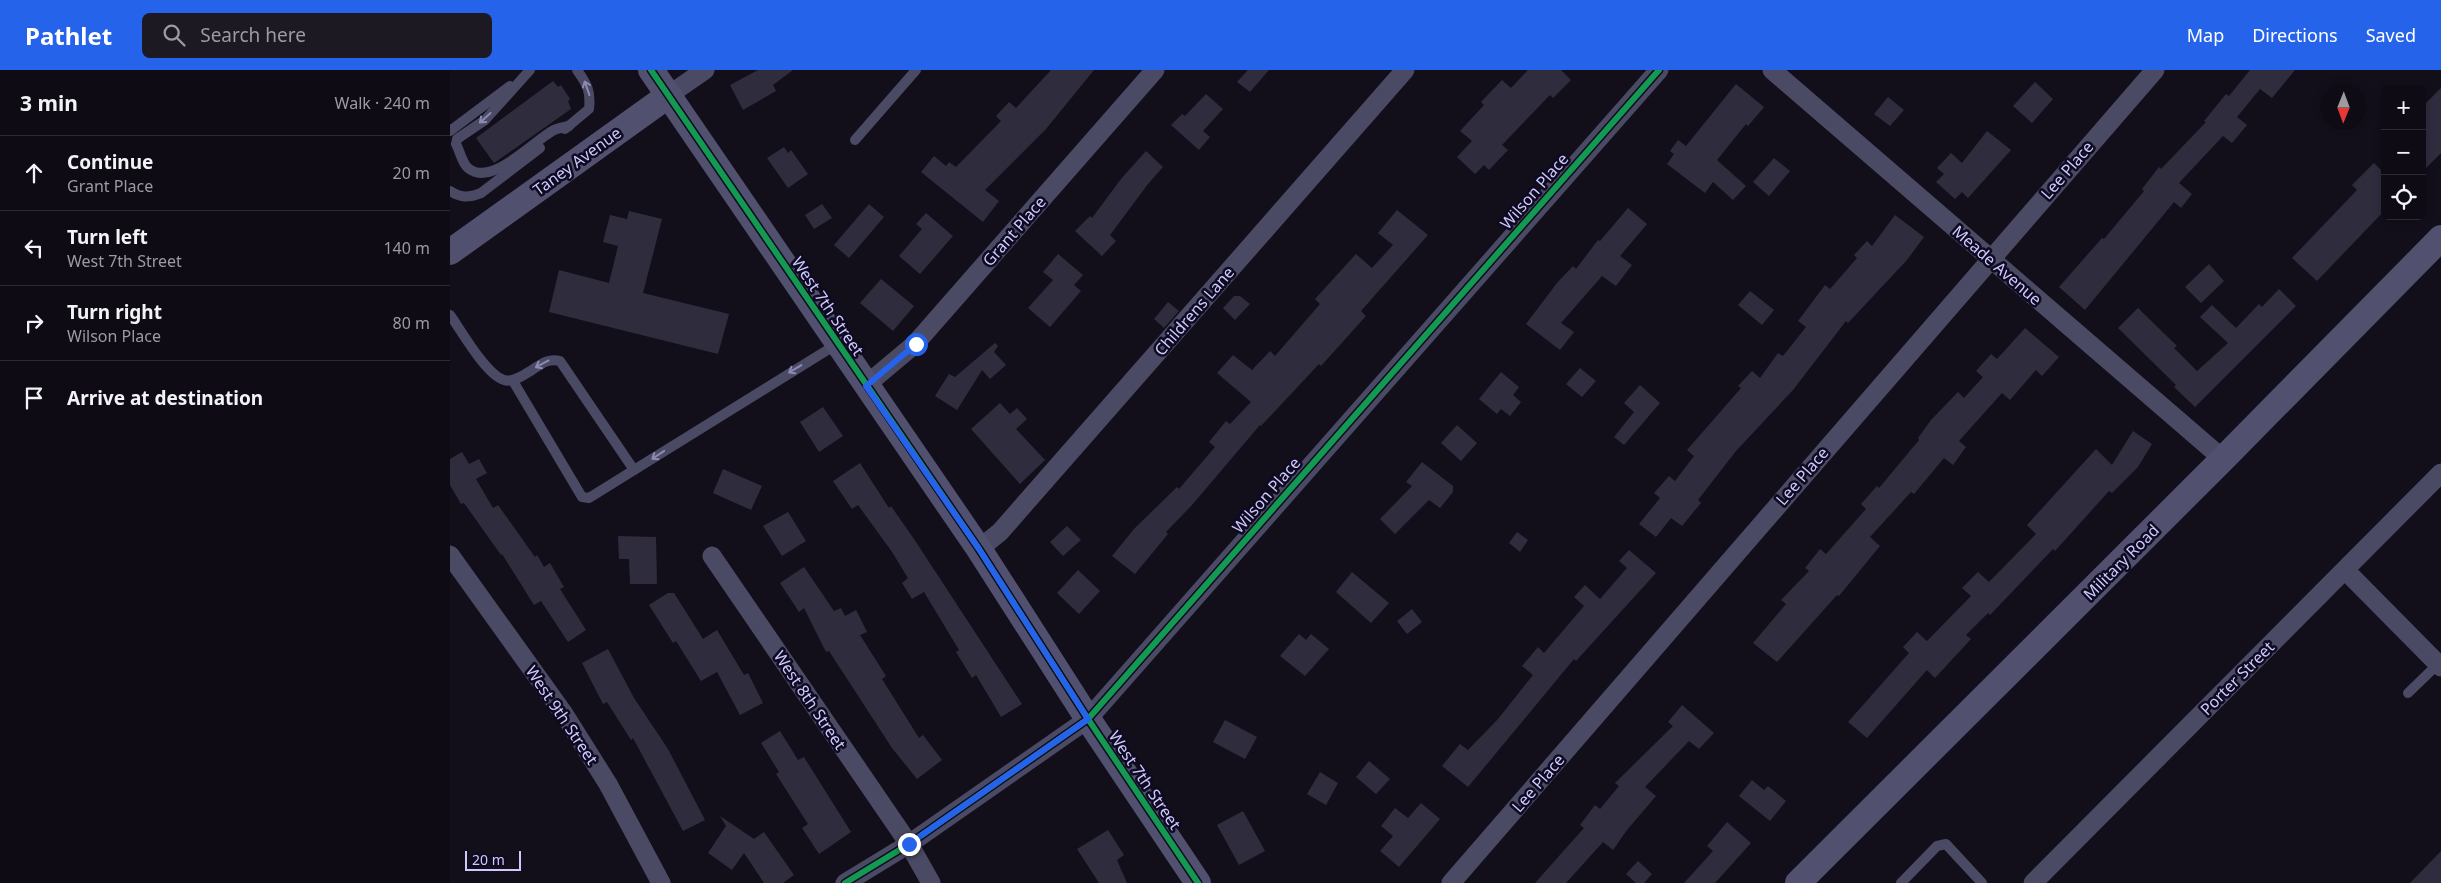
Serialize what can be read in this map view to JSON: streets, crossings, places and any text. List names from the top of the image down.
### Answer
{
  "streets": {
    "street": [
      "Taney Avenue",
      "Lee Place",
      "Wilson Place",
      "Grant Place",
      "Meade Avenue",
      "West 7th Street",
      "Childrens Lane",
      "Military Road",
      "Porter Street",
      "West 8th Street",
      "West 9th Street"
    ]
  },
  "crossings": [
    ["Taney Avenue", "West 7th Street"],
    ["Lee Place", "Meade Avenue"],
    ["Wilson Place", "West 7th Street"],
    ["Wilson Place", "West 8th Street"],
    ["Grant Place", "West 7th Street"],
    ["Meade Avenue", "Military Road"],
    ["West 7th Street", "Childrens Lane"]
  ],
  "scale_bar": "20 m",
  "north": "bottom",
  "page": {
    "header": "Pathlet",
    "search": "Search here",
    "nav": ["Map", "Directions", "Saved"],
    "heading": ["3 min", "Walk · 240 m"],
    "map_buttons": ["+", "−"],
    "list": [
      ["Continue", "Grant Place", "20 m"],
      ["Turn left", "West 7th Street", "140 m"],
      ["Turn right", "Wilson Place", "80 m"],
      "Arrive at destination"
    ],
    "scale": "20 m"
  }
}
